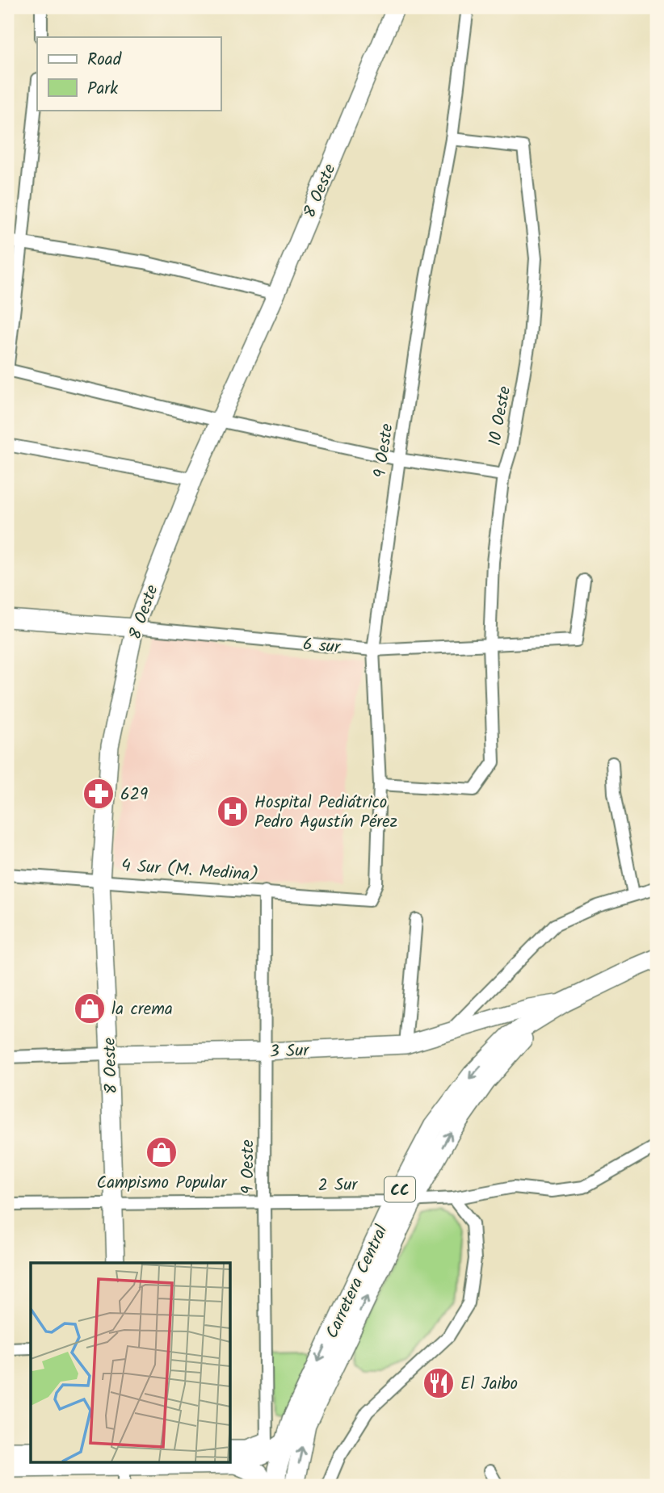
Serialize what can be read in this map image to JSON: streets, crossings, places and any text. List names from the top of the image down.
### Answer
{
  "streets": {
    "main road": [
      "8 Oeste",
      "6 sur",
      "3 Sur",
      "CC",
      "Carretera Central"
    ],
    "street": [
      "10 Oeste",
      "9 Oeste",
      "4 Sur (M. Medina)",
      "2 Sur"
    ]
  },
  "crossings": [
    ["8 Oeste", "6 sur"],
    ["8 Oeste", "4 Sur (M. Medina)"],
    ["8 Oeste", "3 Sur"],
    ["8 Oeste", "2 Sur"],
    ["10 Oeste", "9 Oeste"],
    ["10 Oeste", "6 sur"],
    ["9 Oeste", "6 sur"],
    ["9 Oeste", "4 Sur (M. Medina)"],
    ["9 Oeste", "3 Sur"],
    ["9 Oeste", "2 Sur"],
    ["9 Oeste", "CC"],
    ["3 Sur", "Carretera Central"],
    ["2 Sur", "Carretera Central"],
    ["CC", "Carretera Central"]
  ],
  "places": {
    "pharmacy": ["629"],
    "hospital": ["Hospital Pediátrico Pedro Agustín Pérez"],
    "shop": ["la crema", "Campismo Popular"],
    "restaurant": ["El Jaibo"]
  },
  "legend": ["Road", "Park"]
}
